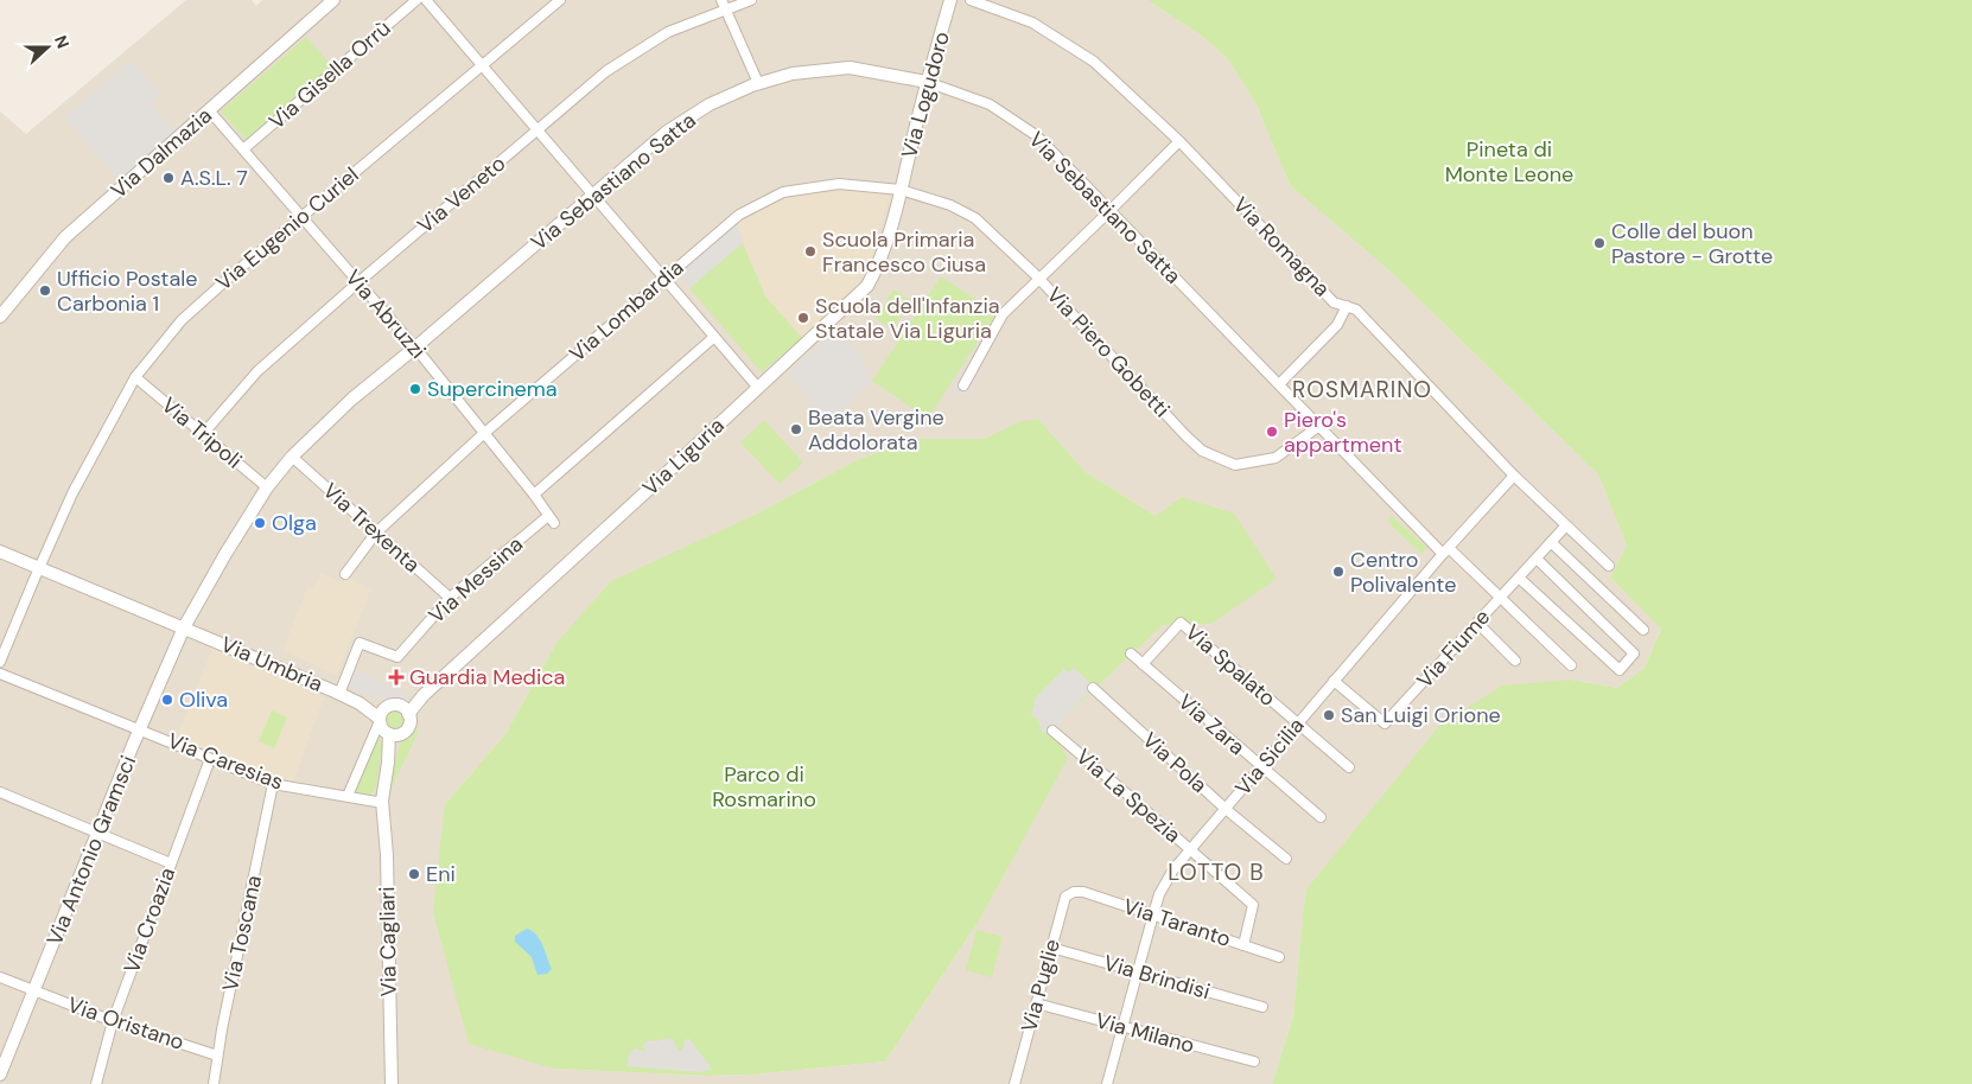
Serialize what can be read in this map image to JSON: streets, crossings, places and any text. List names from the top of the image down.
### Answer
{
  "streets": {
    "street": [
      "Via Gisella Orrù",
      "Via Logudoro",
      "Via Dalmazia",
      "Via Sebastiano Satta",
      "Via Veneto",
      "Via Eugenio Curiel",
      "Via Romagna",
      "Via Lombardia",
      "Via Abruzzi",
      "Via Piero Gobetti",
      "Via Tripoli",
      "Via Liguria",
      "Via Trexenta",
      "Via Messina",
      "Via Fiume",
      "Via Umbria",
      "Via Spalato",
      "Via Zara",
      "Via Sicilia",
      "Via Caresias",
      "Via Pola",
      "Via La Spezia",
      "Via Antonio Gramsci",
      "Via Croazia",
      "Via Taranto",
      "Via Toscana",
      "Via Cagliari",
      "Via Brindisi",
      "Via Puglie",
      "Via Oristano",
      "Via Milano"
    ]
  },
  "crossings": [
    ["Via Gisella Orrù", "Via Abruzzi"],
    ["Via Logudoro", "Via Sebastiano Satta"],
    ["Via Logudoro", "Via Lombardia"],
    ["Via Logudoro", "Via Piero Gobetti"],
    ["Via Logudoro", "Via Liguria"],
    ["Via Dalmazia", "Via Abruzzi"],
    ["Via Sebastiano Satta", "Via Abruzzi"],
    ["Via Sebastiano Satta", "Via Piero Gobetti"],
    ["Via Sebastiano Satta", "Via Tripoli"],
    ["Via Sebastiano Satta", "Via Trexenta"],
    ["Via Sebastiano Satta", "Via Fiume"],
    ["Via Sebastiano Satta", "Via Umbria"],
    ["Via Sebastiano Satta", "Via Sicilia"],
    ["Via Sebastiano Satta", "Via Antonio Gramsci"],
    ["Via Veneto", "Via Abruzzi"],
    ["Via Veneto", "Via Tripoli"],
    ["Via Eugenio Curiel", "Via Abruzzi"],
    ["Via Eugenio Curiel", "Via Tripoli"],
    ["Via Eugenio Curiel", "Via Umbria"],
    ["Via Romagna", "Via Fiume"],
    ["Via Romagna", "Via Sicilia"],
    ["Via Lombardia", "Via Abruzzi"],
    ["Via Lombardia", "Via Piero Gobetti"],
    ["Via Lombardia", "Via Liguria"],
    ["Via Lombardia", "Via Trexenta"],
    ["Via Abruzzi", "Via Messina"],
    ["Via Piero Gobetti", "Via Liguria"],
    ["Via Liguria", "Via Umbria"],
    ["Via Liguria", "Via Cagliari"],
    ["Via Trexenta", "Via Messina"],
    ["Via Messina", "Via Umbria"],
    ["Via Fiume", "Via Sicilia"],
    ["Via Umbria", "Via Antonio Gramsci"],
    ["Via Umbria", "Via Cagliari"],
    ["Via Spalato", "Via Zara"],
    ["Via Spalato", "Via Sicilia"],
    ["Via Zara", "Via Sicilia"],
    ["Via Sicilia", "Via Pola"],
    ["Via Sicilia", "Via La Spezia"],
    ["Via Sicilia", "Via Taranto"],
    ["Via Sicilia", "Via Brindisi"],
    ["Via Sicilia", "Via Milano"],
    ["Via Caresias", "Via Antonio Gramsci"],
    ["Via Caresias", "Via Croazia"],
    ["Via Caresias", "Via Toscana"],
    ["Via Caresias", "Via Cagliari"],
    ["Via La Spezia", "Via Taranto"],
    ["Via Antonio Gramsci", "Via Oristano"],
    ["Via Croazia", "Via Oristano"],
    ["Via Taranto", "Via Puglie"],
    ["Via Toscana", "Via Oristano"],
    ["Via Brindisi", "Via Puglie"],
    ["Via Puglie", "Via Milano"]
  ],
  "districts": ["ROSMARINO", "LOTTO B"],
  "parks": ["Pineta di Monte Leone", "Parco di Rosmarino"],
  "places": {
    "other": [
      "A.S.L. 7",
      "Colle del buon Pastore - Grotte",
      "Scuola Primaria Francesco Ciusa",
      "Ufficio Postale Carbonia 1",
      "Scuola dell'Infanzia Statale Via Liguria",
      "Supercinema",
      "Beata Vergine Addolorata",
      "Piero's appartment",
      "Olga",
      "Centro Polivalente",
      "Oliva",
      "San Luigi Orione",
      "Eni"
    ],
    "health": ["Guardia Medica"]
  },
  "north": "right"
}
